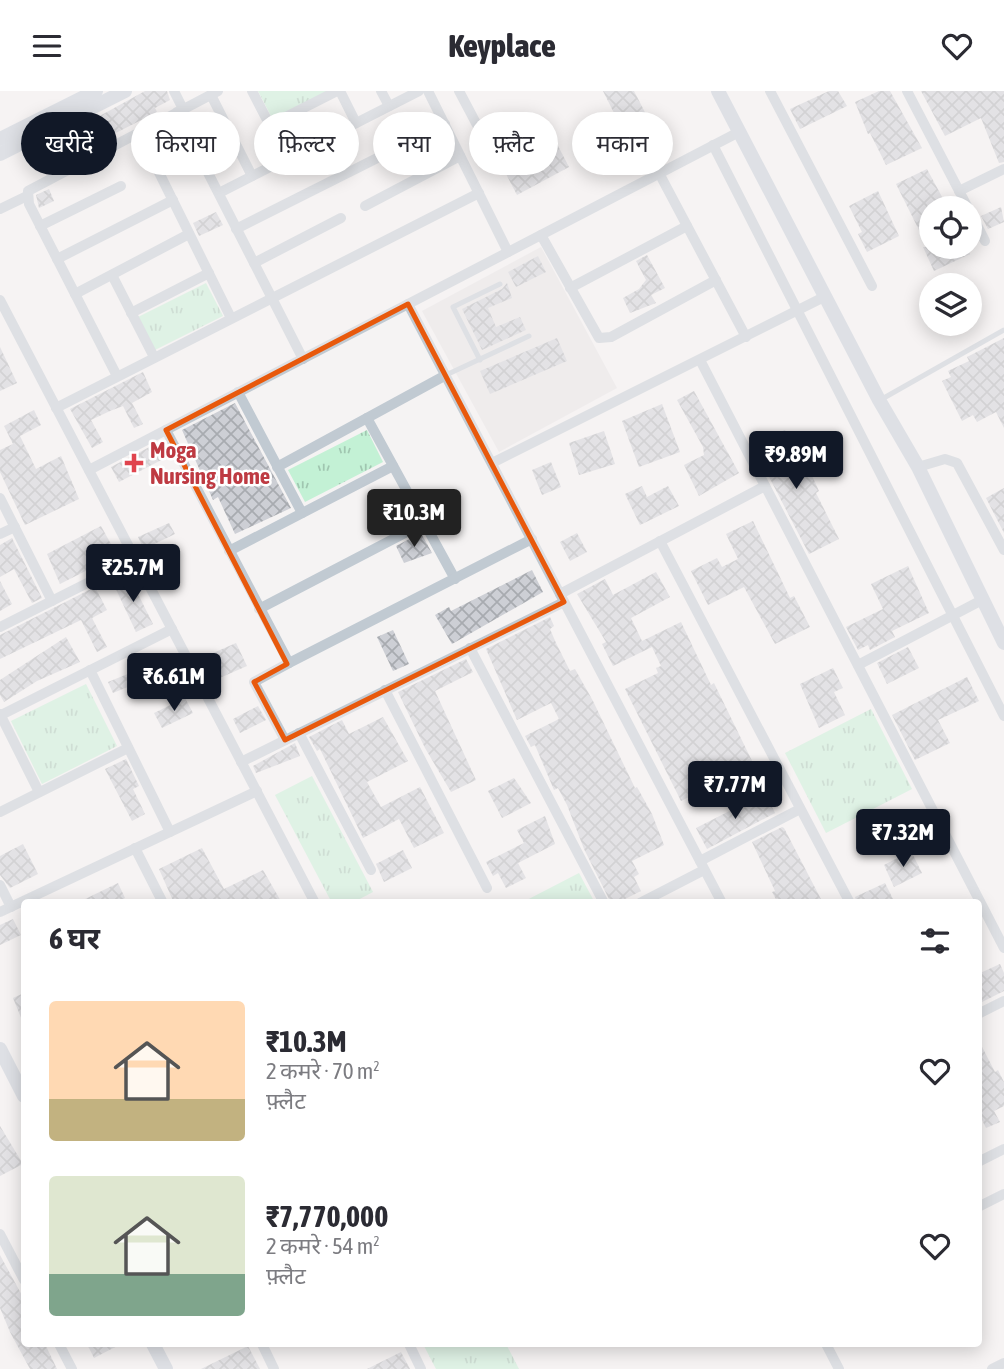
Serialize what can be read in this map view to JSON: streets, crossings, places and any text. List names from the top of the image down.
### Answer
{
  "places": {
    "health": ["Moga Nursing Home"]
  },
  "page": {
    "header": "Keyplace",
    "chip": [
      "खरीदें",
      "किराया",
      "फ़िल्टर",
      "नया",
      "फ़्लैट",
      "मकान"
    ],
    "price": [
      "₹9.89M",
      "₹10.3M",
      "₹25.7M",
      "₹6.61M",
      "₹7.77M",
      "₹7.32M"
    ],
    "heading": "6 घर",
    "list": [
      {
        "name": "₹10.3M",
        "note": "2 कमरे · 70 m² · फ़्लैट"
      },
      {
        "name": "₹7,770,000",
        "note": "2 कमरे · 54 m² · फ़्लैट"
      }
    ]
  }
}
